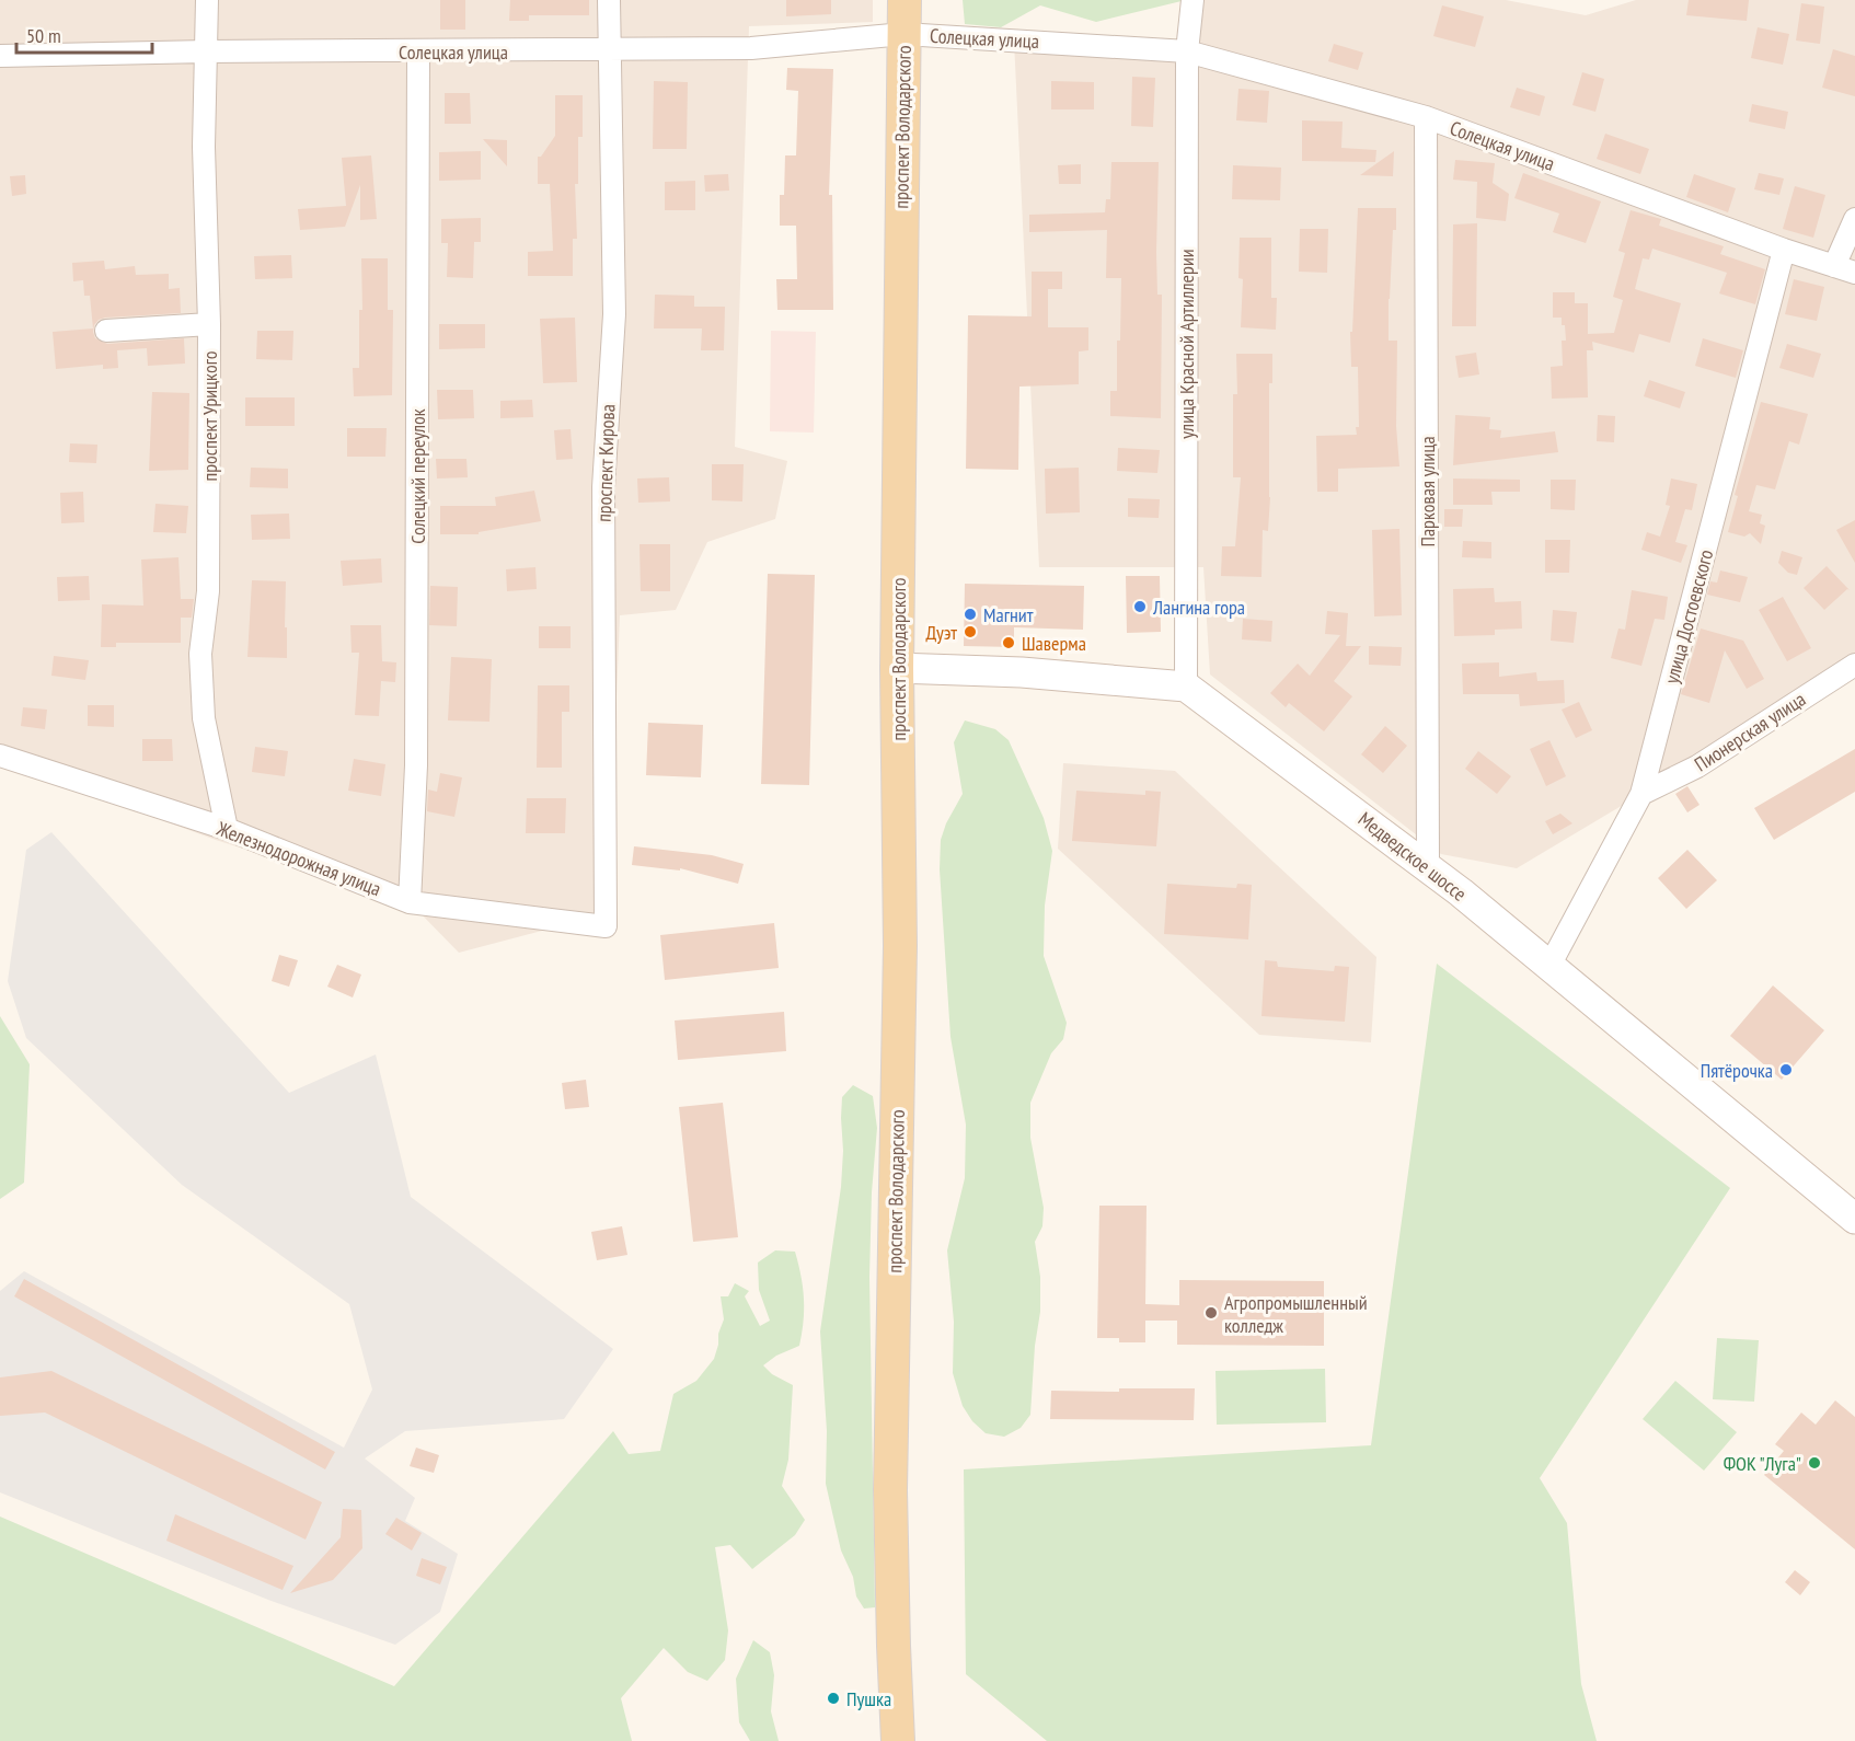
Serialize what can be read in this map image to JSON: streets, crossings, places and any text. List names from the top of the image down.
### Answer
{
  "streets": {
    "main road": ["проспект Володарского", "Медведское шоссе"],
    "street": [
      "Солецкая улица",
      "улица Красной Артиллерии",
      "проспект Урицкого",
      "проспект Кирова",
      "Солецкий переулок",
      "Парковая улица",
      "улица Достоевского",
      "Пионерская улица",
      "Железнодорожная улица"
    ]
  },
  "crossings": [
    ["Солецкая улица", "проспект Володарского"],
    ["Солецкая улица", "улица Красной Артиллерии"],
    ["Солецкая улица", "проспект Урицкого"],
    ["Солецкая улица", "проспект Кирова"],
    ["Солецкая улица", "Солецкий переулок"],
    ["Солецкая улица", "Парковая улица"],
    ["Солецкая улица", "улица Достоевского"],
    ["улица Красной Артиллерии", "Медведское шоссе"],
    ["проспект Урицкого", "Железнодорожная улица"],
    ["проспект Кирова", "Железнодорожная улица"],
    ["Солецкий переулок", "Железнодорожная улица"],
    ["Парковая улица", "Медведское шоссе"],
    ["улица Достоевского", "Пионерская улица"],
    ["улица Достоевского", "Медведское шоссе"]
  ],
  "places": [
    "Лангина гора",
    "Магнит",
    "Дуэт",
    "Шаверма",
    "Пятёрочка",
    "Агропромышленный колледж",
    "ФОК \"Луга\"",
    "Пушка"
  ],
  "scale_bar": "50 m"
}
